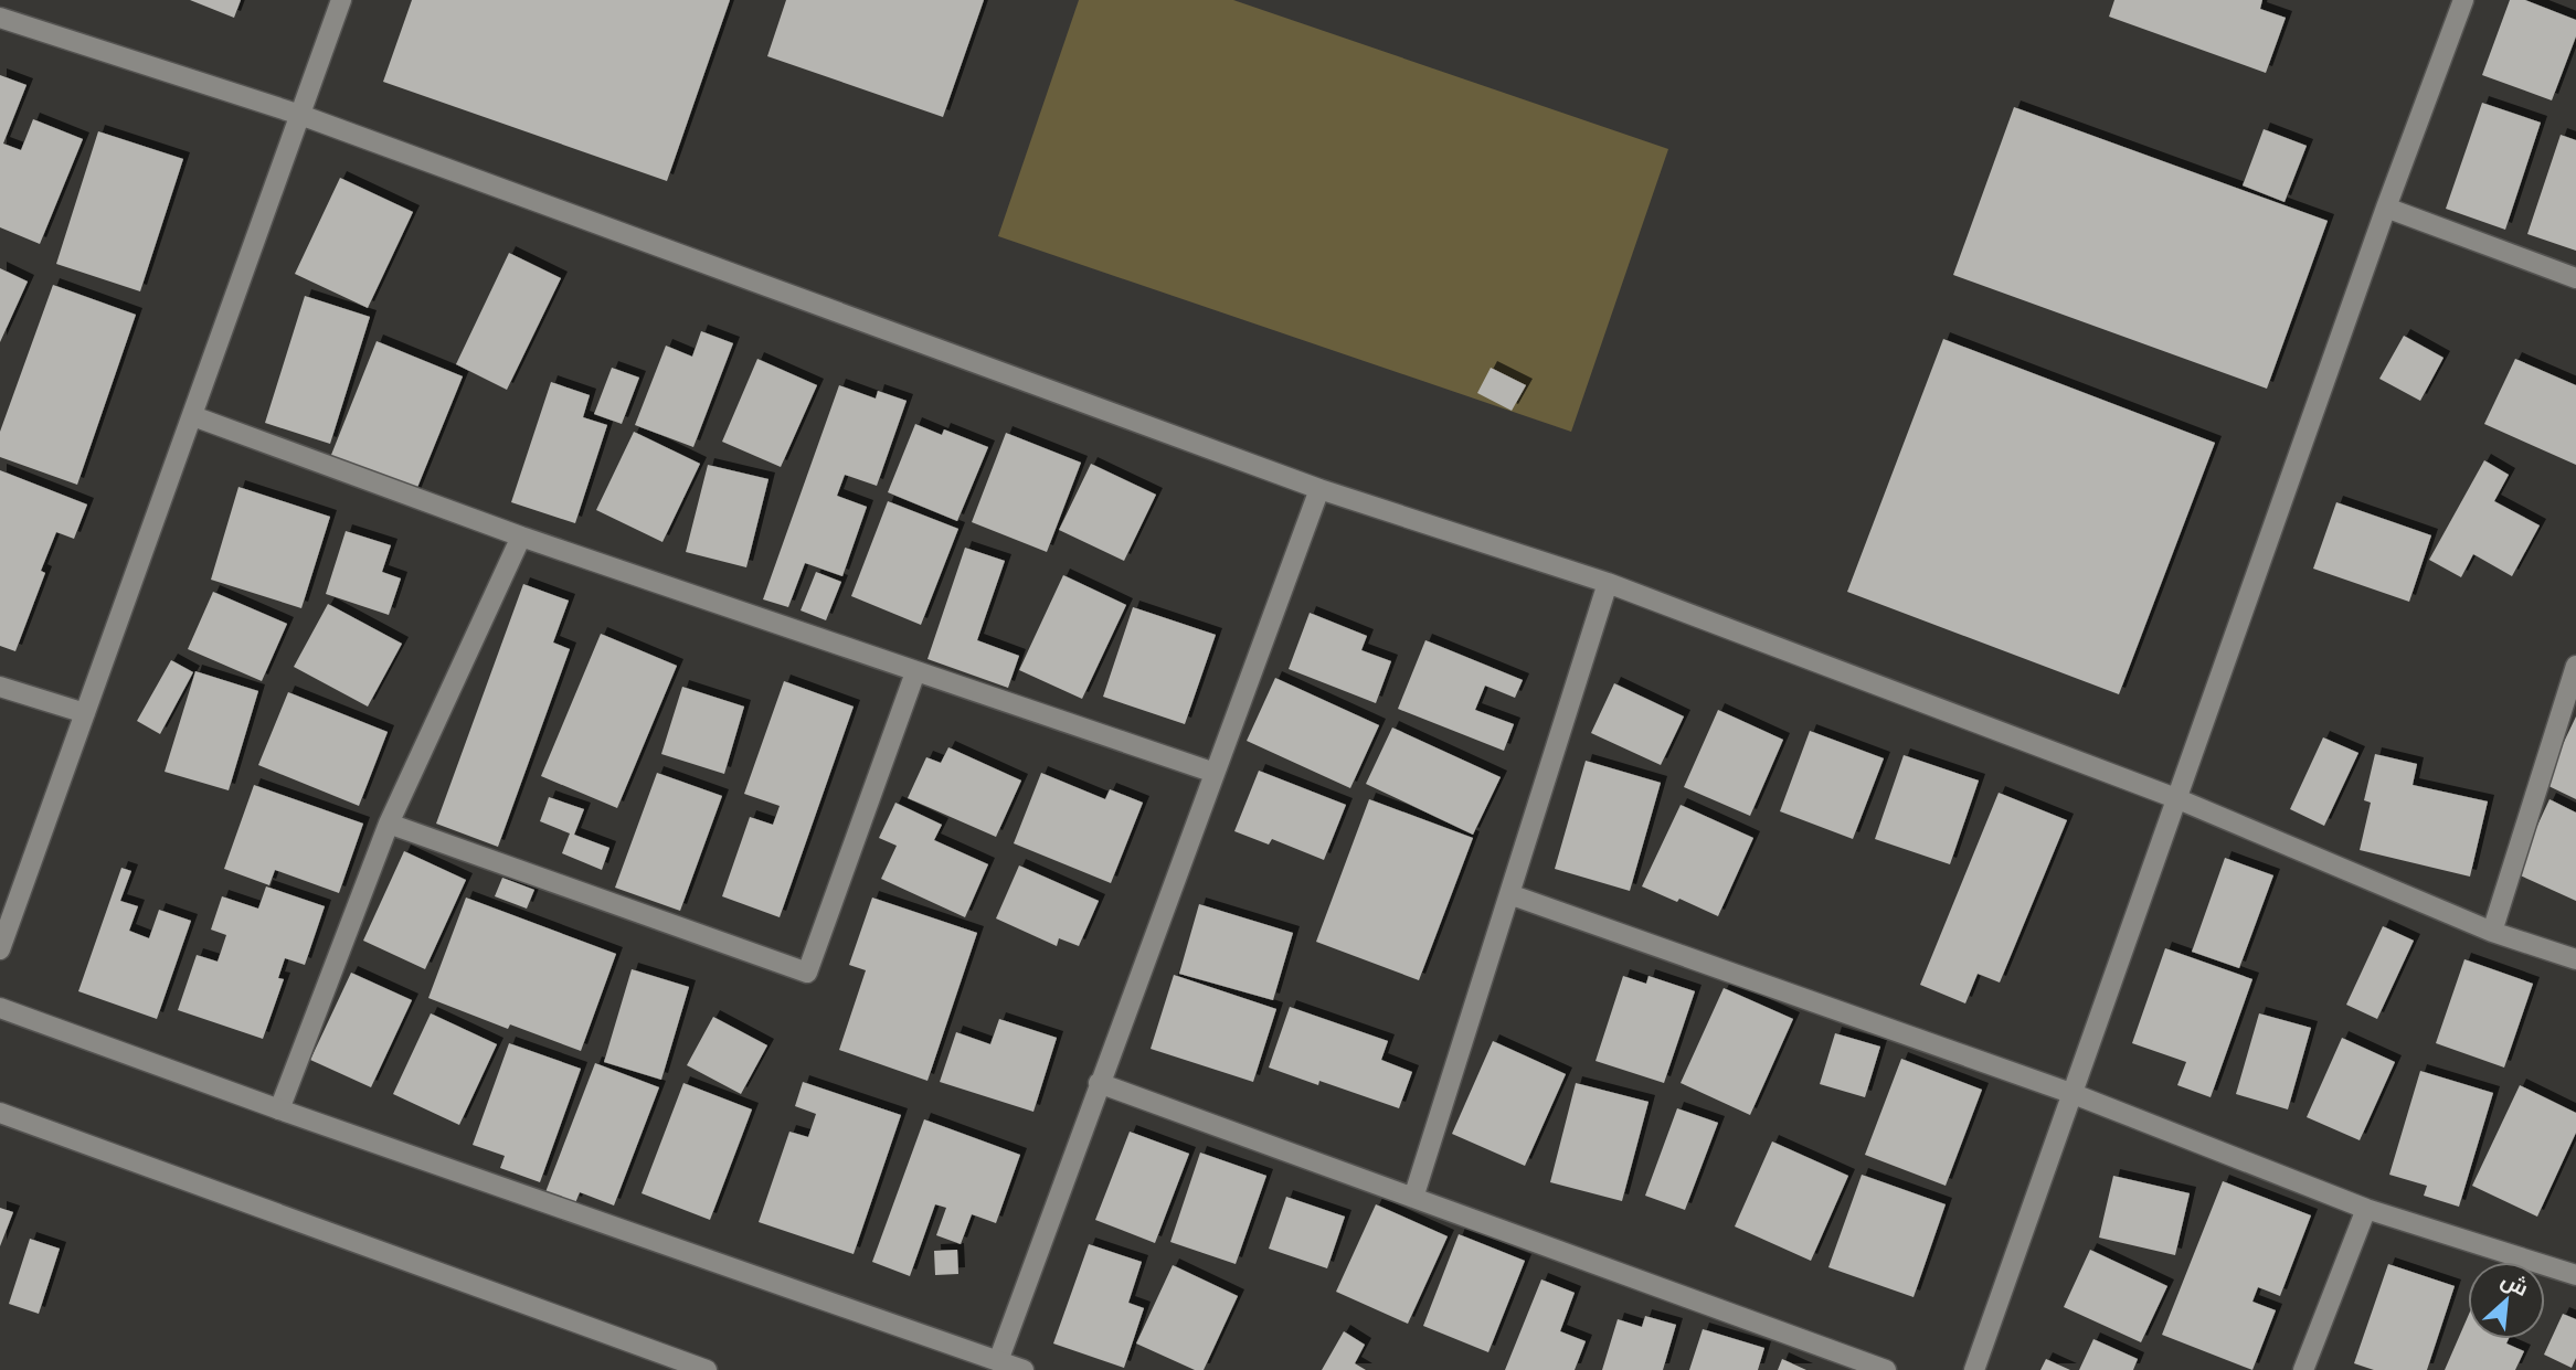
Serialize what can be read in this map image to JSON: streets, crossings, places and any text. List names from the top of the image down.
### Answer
{
  "north": "top right"
}
